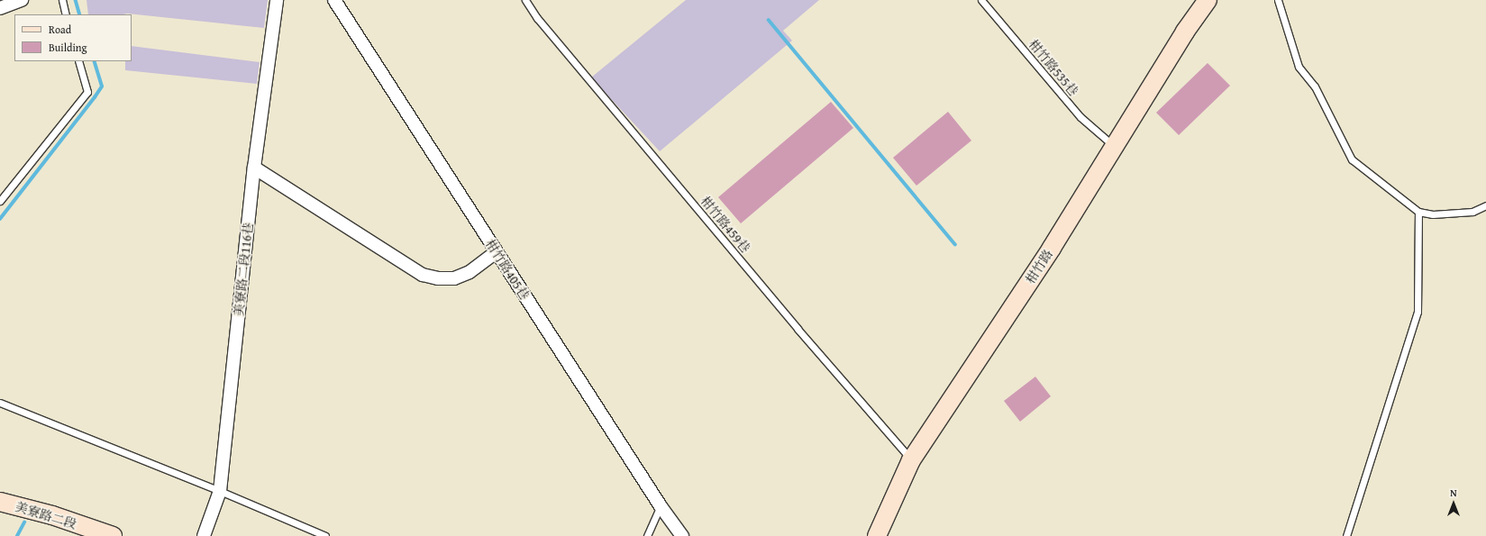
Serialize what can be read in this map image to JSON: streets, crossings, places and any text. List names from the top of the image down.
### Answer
{
  "streets": {
    "street": [
      "柑竹路",
      "美寮路二段116巷",
      "柑竹路405巷",
      "美寮路二段"
    ],
    "lane": ["柑竹路535巷", "柑竹路459巷"]
  },
  "crossings": [
    ["柑竹路535巷", "柑竹路"],
    ["柑竹路459巷", "柑竹路"]
  ],
  "legend": ["Road", "Building"],
  "north": "top"
}
